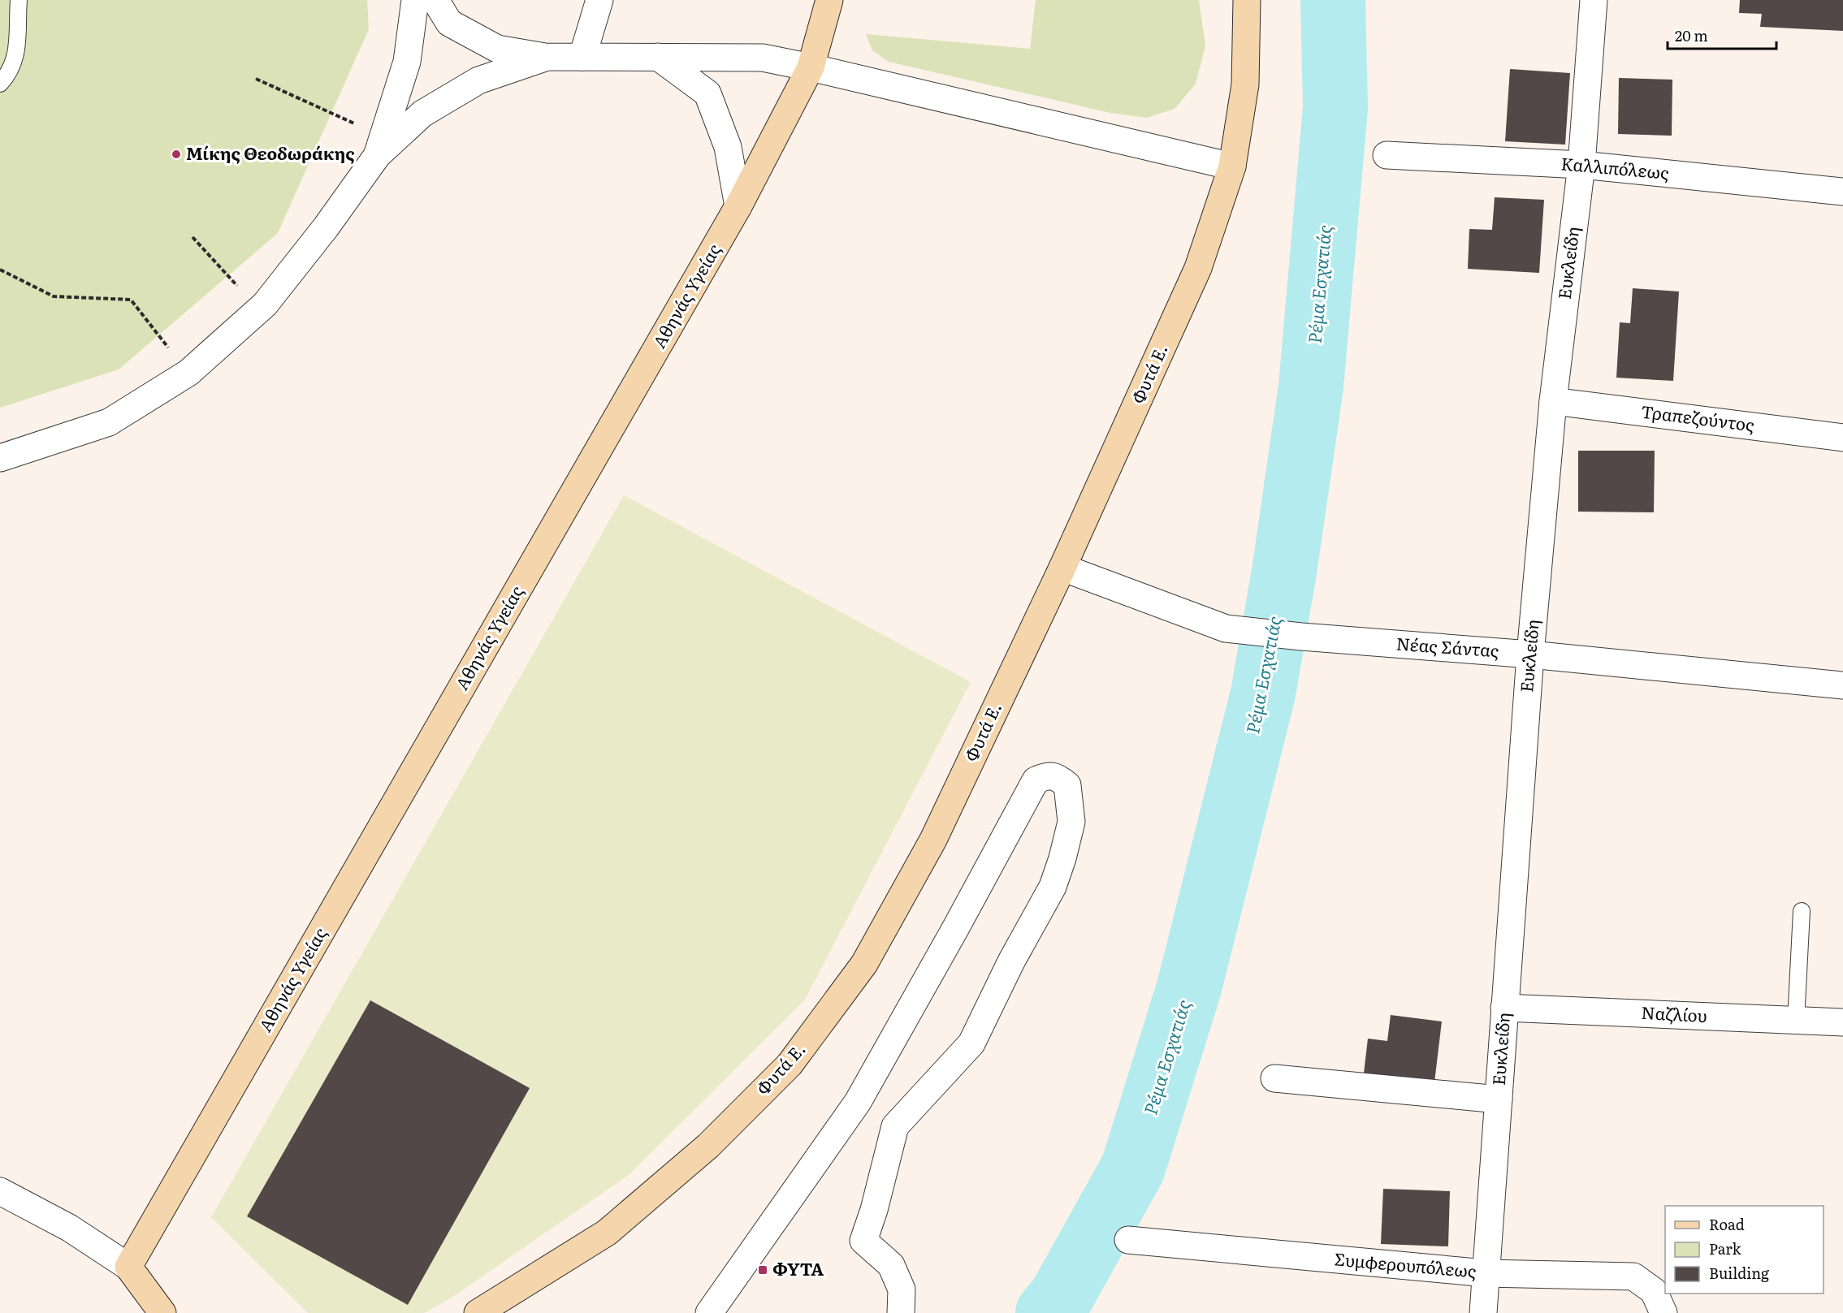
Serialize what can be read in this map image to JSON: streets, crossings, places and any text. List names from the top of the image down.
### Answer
{
  "streets": {
    "street": [
      "Καλλιπόλεως",
      "Ευκλείδη",
      "Αθηνάς Υγείας",
      "Φυτά Ε.",
      "Τραπεζούντος",
      "Νέας Σάντας",
      "Ναζλίου",
      "Συμφερουπόλεως"
    ]
  },
  "crossings": [
    ["Καλλιπόλεως", "Ευκλείδη"],
    ["Ευκλείδη", "Τραπεζούντος"],
    ["Ευκλείδη", "Νέας Σάντας"],
    ["Ευκλείδη", "Ναζλίου"],
    ["Ευκλείδη", "Συμφερουπόλεως"],
    ["Φυτά Ε.", "Νέας Σάντας"]
  ],
  "water": ["Ρέμα Εσχατιάς"],
  "places": {
    "other": ["Μίκης Θεοδωράκης"],
    "transit": ["ΦΥΤΑ"]
  },
  "legend": ["Road", "Park", "Building"],
  "scale_bar": "20 m"
}
